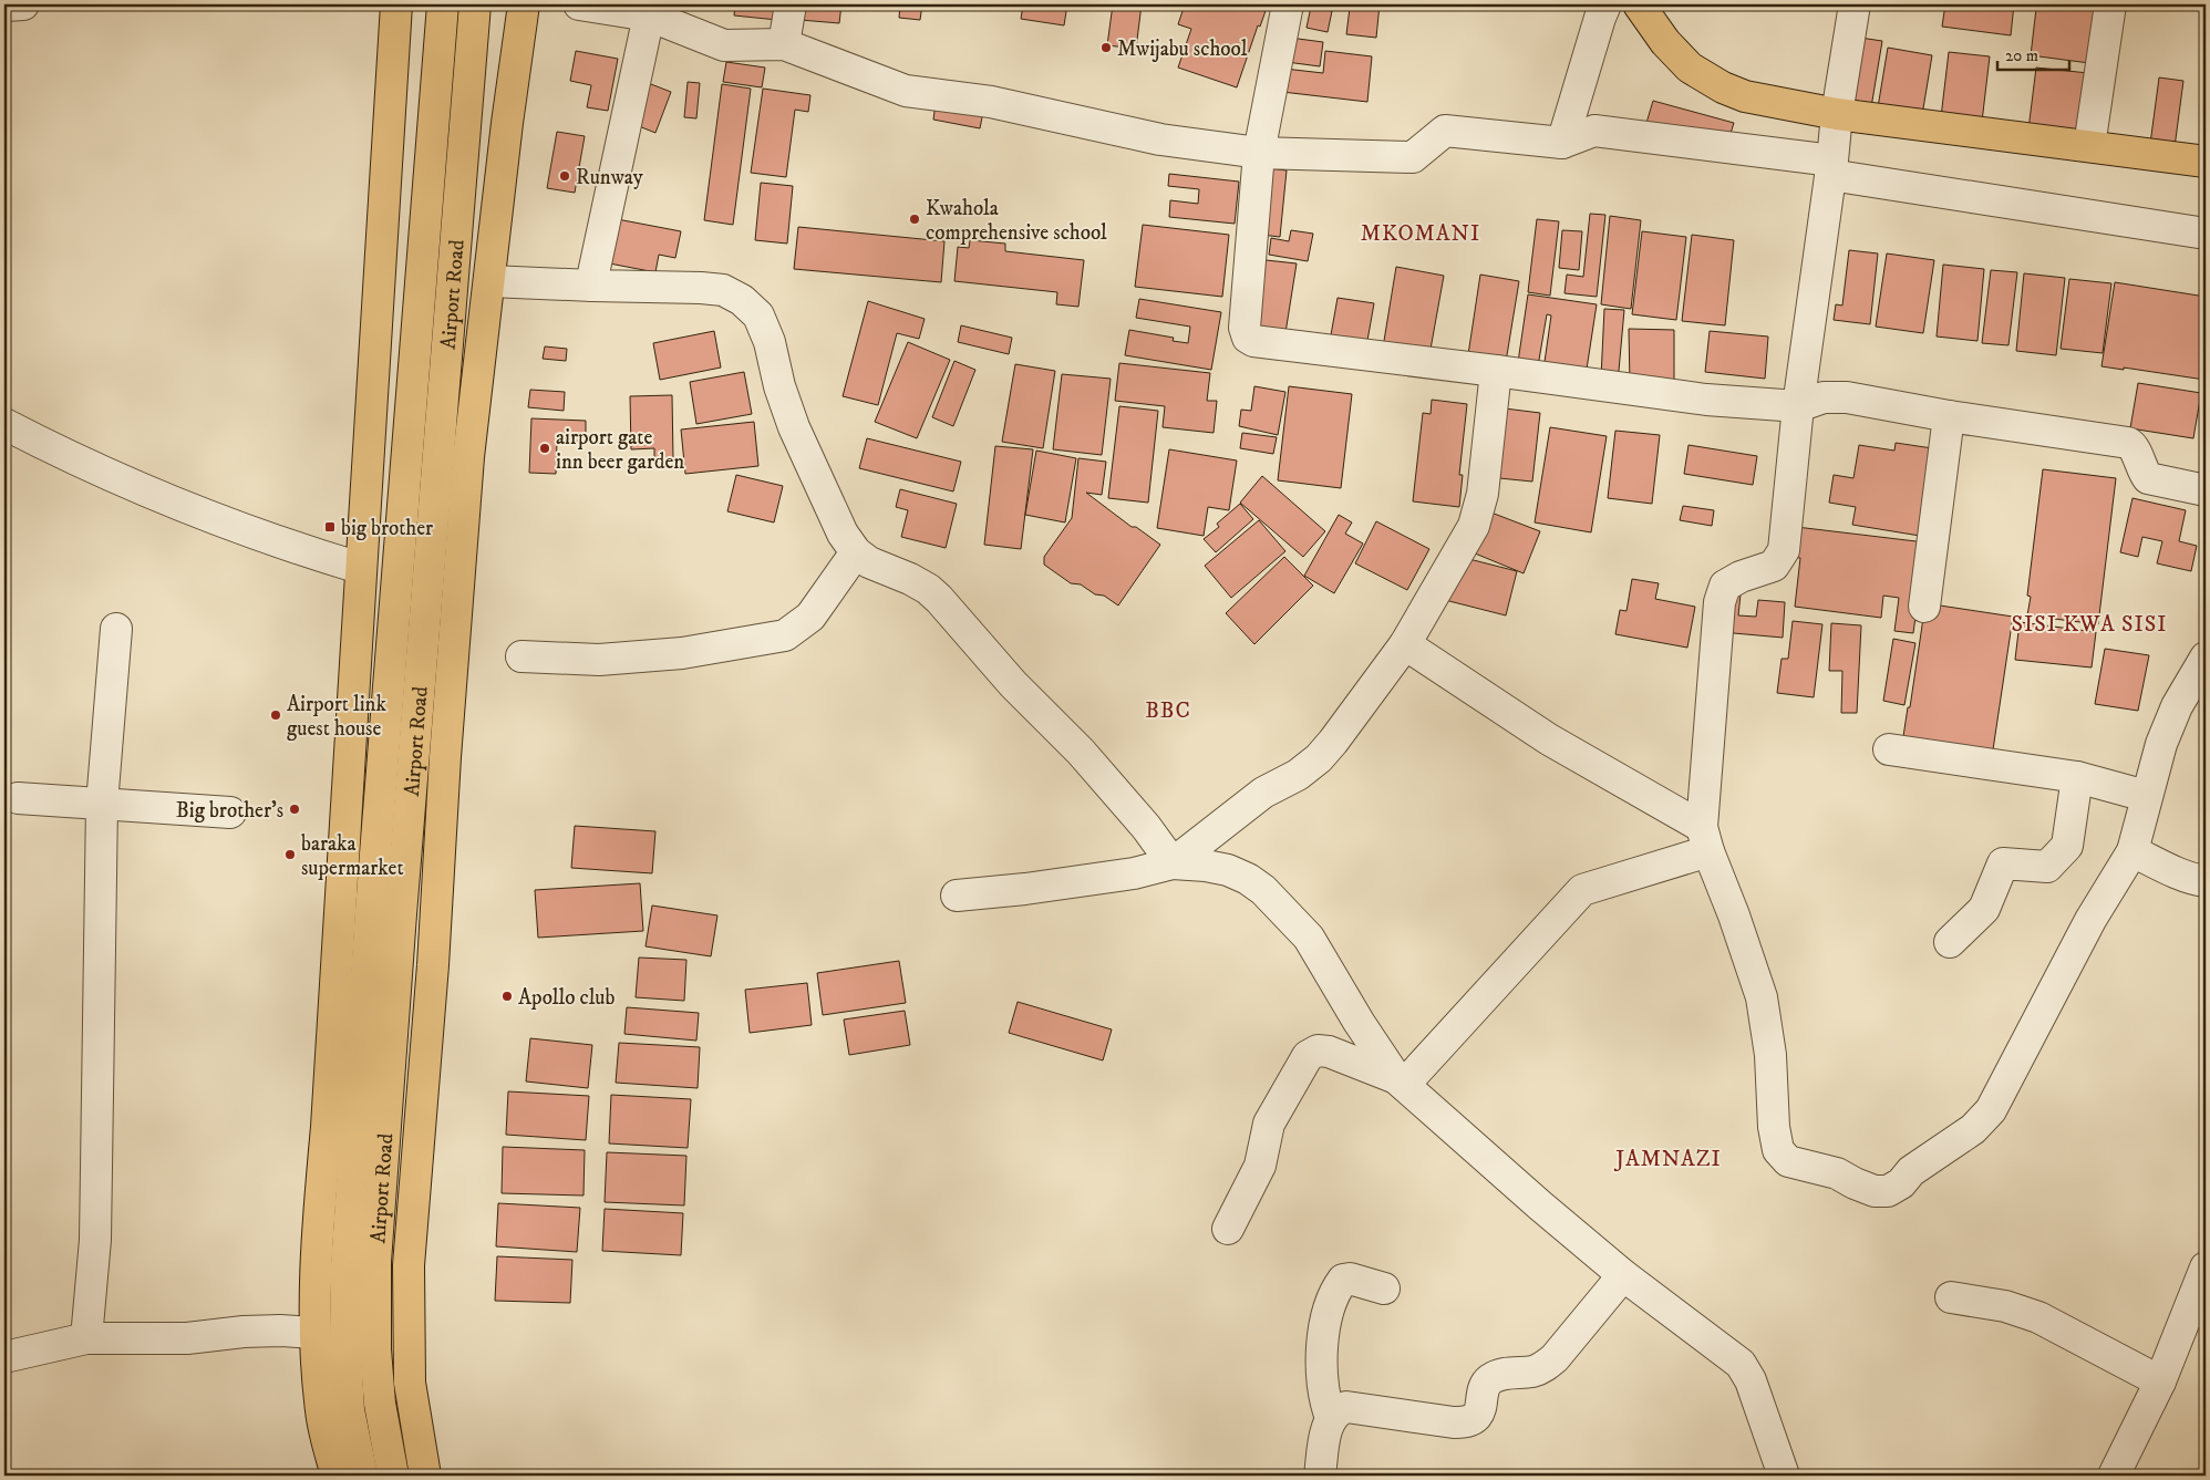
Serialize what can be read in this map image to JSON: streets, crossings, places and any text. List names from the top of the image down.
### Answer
{
  "streets": {
    "main road": ["Airport Road"]
  },
  "districts": [
    "MKOMANI",
    "SISI KWA SISI",
    "BBC",
    "JAMNAZI"
  ],
  "places": {
    "other": [
      "Mwijabu school",
      "Runway",
      "Kwahola comprehensive school",
      "airport gate inn beer garden",
      "Airport link guest house",
      "Big brother's",
      "baraka supermarket",
      "Apollo club"
    ],
    "transit": ["big brother"]
  },
  "scale_bar": "20 m"
}
